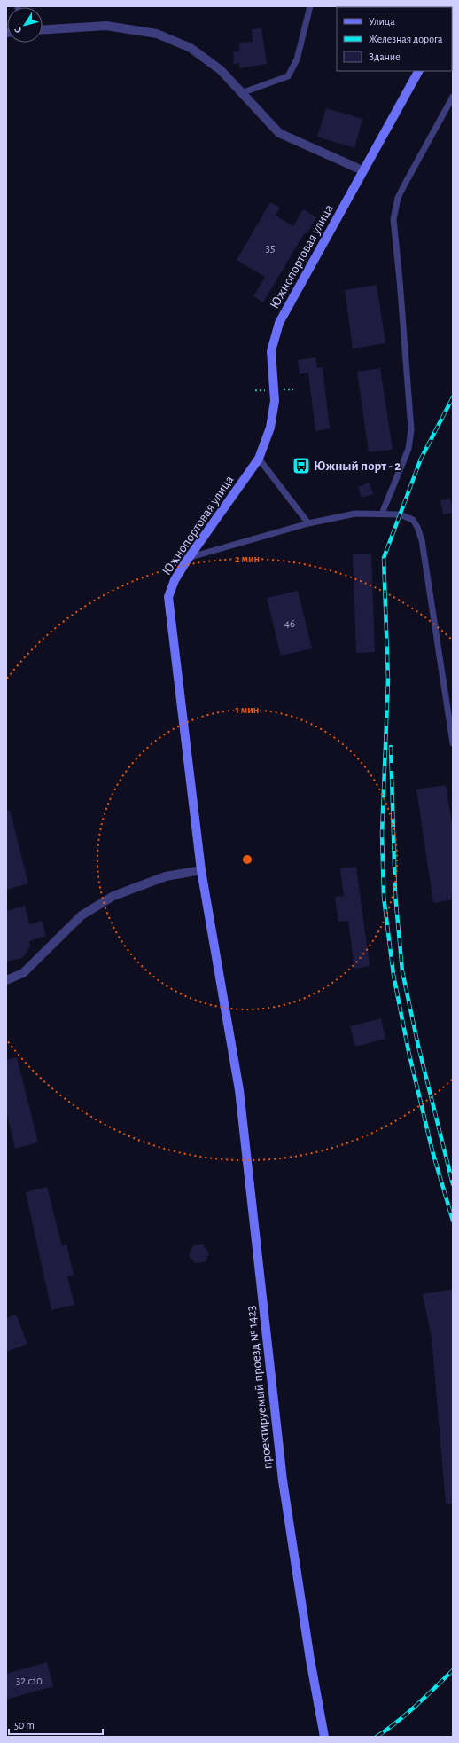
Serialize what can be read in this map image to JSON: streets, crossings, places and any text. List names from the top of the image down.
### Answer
{
  "streets": {
    "main road": ["Южнопортовая улица", "проектируемый проезд № 1423"]
  },
  "crossings": [
    ["Южнопортовая улица", "проектируемый проезд № 1423"]
  ],
  "places": {
    "bus stop": ["Южный порт - 2"]
  },
  "house_numbers": ["35", "46", "32 с10"],
  "legend": ["Улица", "Железная дорога", "Здание"],
  "scale_bar": "50 m",
  "north": "bottom left",
  "rings": ["2 мин", "1 мин"]
}
